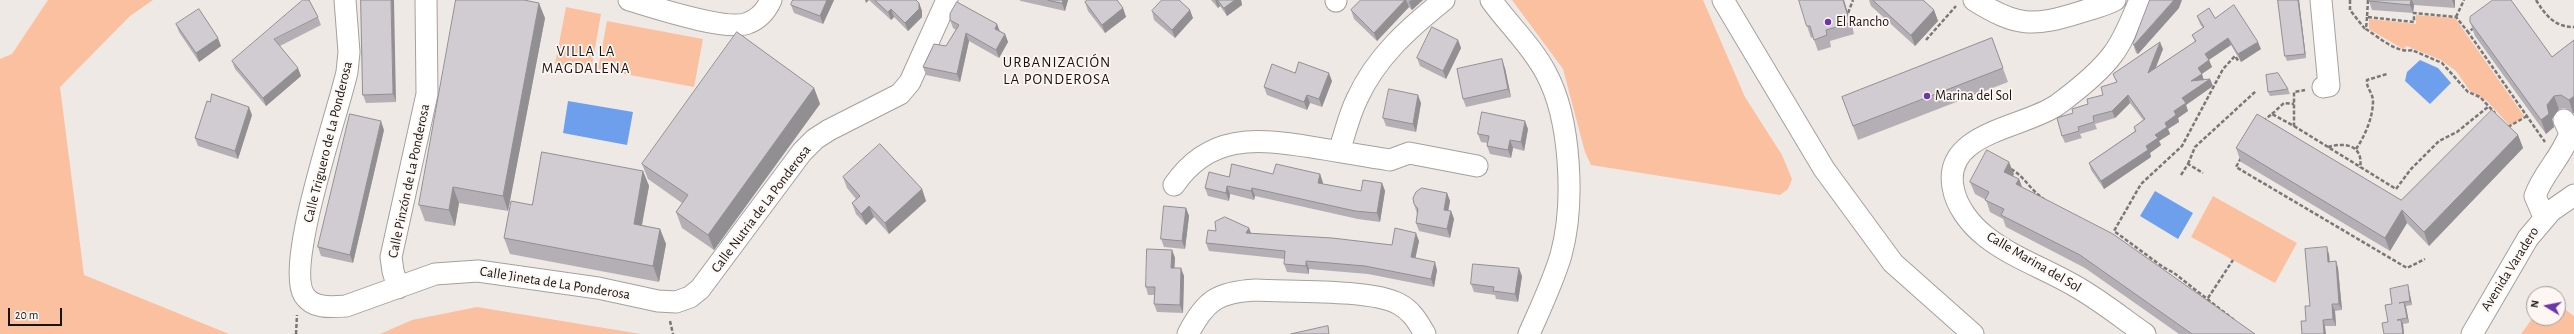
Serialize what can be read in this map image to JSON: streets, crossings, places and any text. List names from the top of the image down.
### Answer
{
  "streets": {
    "street": [
      "Calle Triguero de La Ponderosa",
      "Calle Pinzón de La Ponderosa",
      "Calle Nutria de La Ponderosa",
      "Calle Marina del Sol",
      "Avenida Varadero",
      "Calle Jineta de La Ponderosa"
    ]
  },
  "crossings": [
    ["Calle Triguero de La Ponderosa", "Calle Jineta de La Ponderosa"],
    ["Calle Pinzón de La Ponderosa", "Calle Jineta de La Ponderosa"],
    ["Calle Nutria de La Ponderosa", "Calle Jineta de La Ponderosa"]
  ],
  "districts": ["VILLA LA MAGDALENA", "URBANIZACIÓN LA PONDEROSA"],
  "places": ["El Rancho", "Marina del Sol"],
  "scale_bar": "20 m",
  "north": "left"
}
